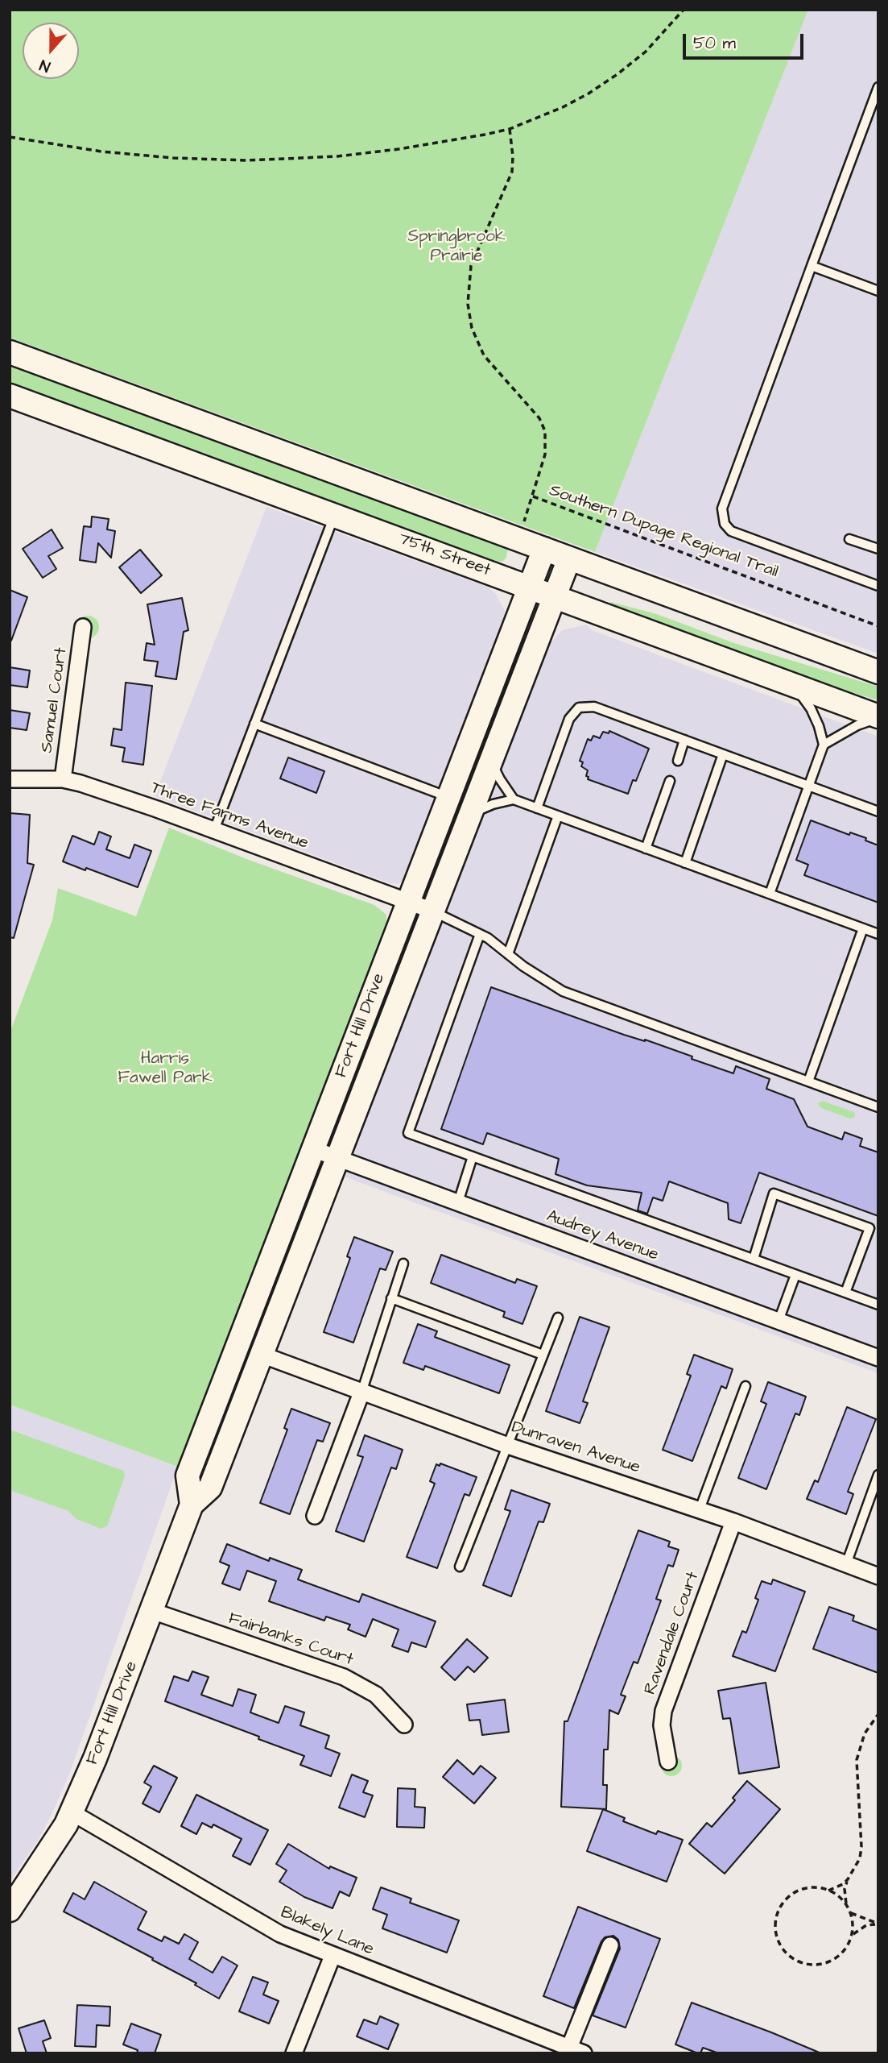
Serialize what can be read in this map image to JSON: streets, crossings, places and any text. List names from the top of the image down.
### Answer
{
  "streets": {
    "street": [
      "75th Street",
      "Samuel Court",
      "Three Farms Avenue",
      "Fort Hill Drive",
      "Audrey Avenue",
      "Dunraven Avenue",
      "Ravendale Court",
      "Fairbanks Court",
      "Blakely Lane"
    ],
    "path": ["Southern Dupage Regional Trail"]
  },
  "crossings": [
    ["75th Street", "Fort Hill Drive"],
    ["Samuel Court", "Three Farms Avenue"],
    ["Three Farms Avenue", "Fort Hill Drive"],
    ["Fort Hill Drive", "Audrey Avenue"],
    ["Fort Hill Drive", "Dunraven Avenue"],
    ["Fort Hill Drive", "Fairbanks Court"],
    ["Fort Hill Drive", "Blakely Lane"],
    ["Dunraven Avenue", "Ravendale Court"]
  ],
  "parks": ["Springbrook Prairie", "Harris Fawell Park"],
  "scale_bar": "50 m",
  "north": "bottom"
}
